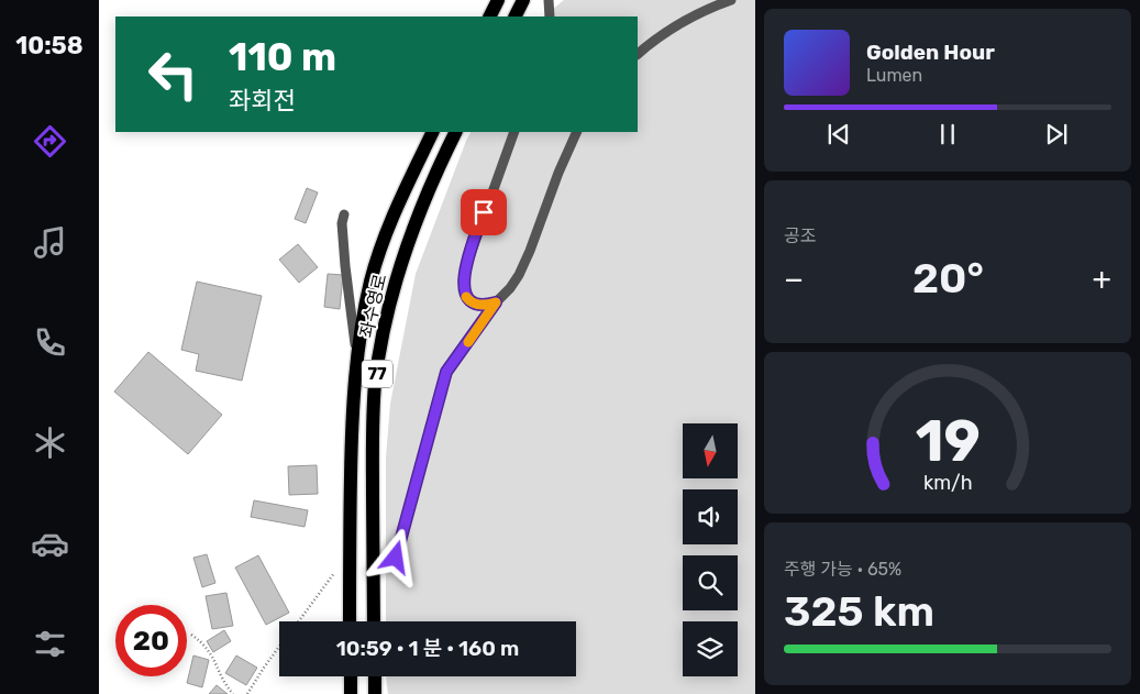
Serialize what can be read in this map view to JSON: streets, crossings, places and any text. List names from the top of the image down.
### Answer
{
  "streets": {
    "main road": ["좌수영로", "77"]
  },
  "north": "bottom",
  "page": {
    "tabs": "10:58",
    "turn": ["110 m", "좌회전"],
    "song": ["Golden Hour", "Lumen"],
    "tile": [
      "공조",
      ["주행 가능 · 65%", "325 km"]
    ],
    "heat": ["−", "20°", "+"],
    "limit": "20",
    "trip": "10:59 · 1 분 · 160 m",
    "gauge": ["19", "km/h"]
  }
}
